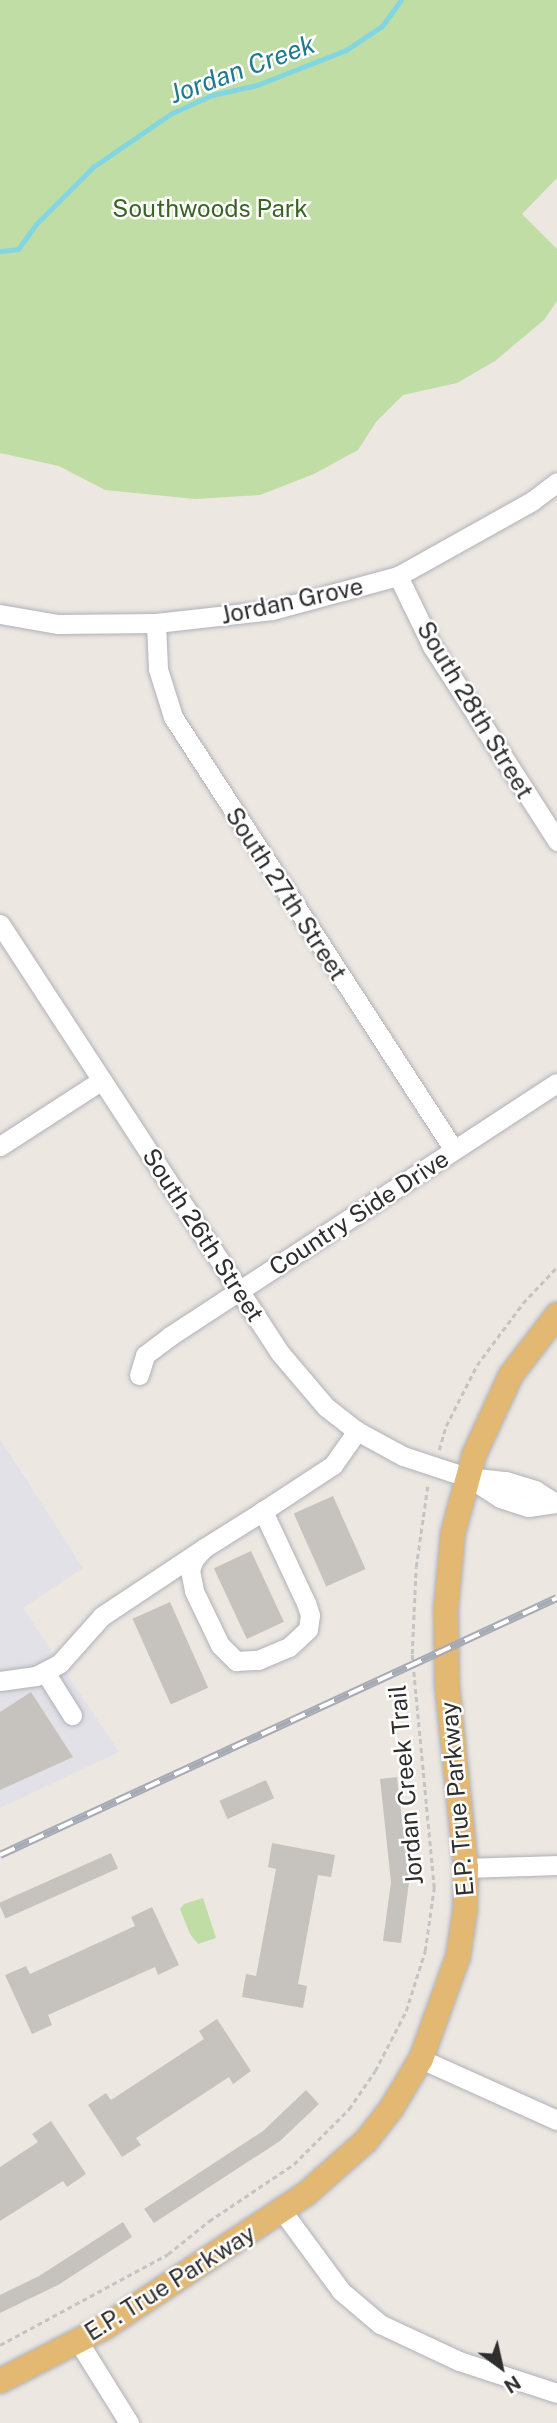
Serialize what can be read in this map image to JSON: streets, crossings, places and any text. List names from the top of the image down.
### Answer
{
  "streets": {
    "main road": ["E.P. True Parkway"],
    "street": [
      "Jordan Grove",
      "South 28th Street",
      "South 27th Street",
      "Country Side Drive",
      "South 26th Street"
    ],
    "path": ["Jordan Creek Trail"]
  },
  "crossings": [
    ["Jordan Grove", "South 28th Street"],
    ["Jordan Grove", "South 27th Street"],
    ["South 27th Street", "Country Side Drive"],
    ["Country Side Drive", "South 26th Street"],
    ["South 26th Street", "E.P. True Parkway"]
  ],
  "water": ["Jordan Creek"],
  "parks": ["Southwoods Park"],
  "north": "bottom right"
}
